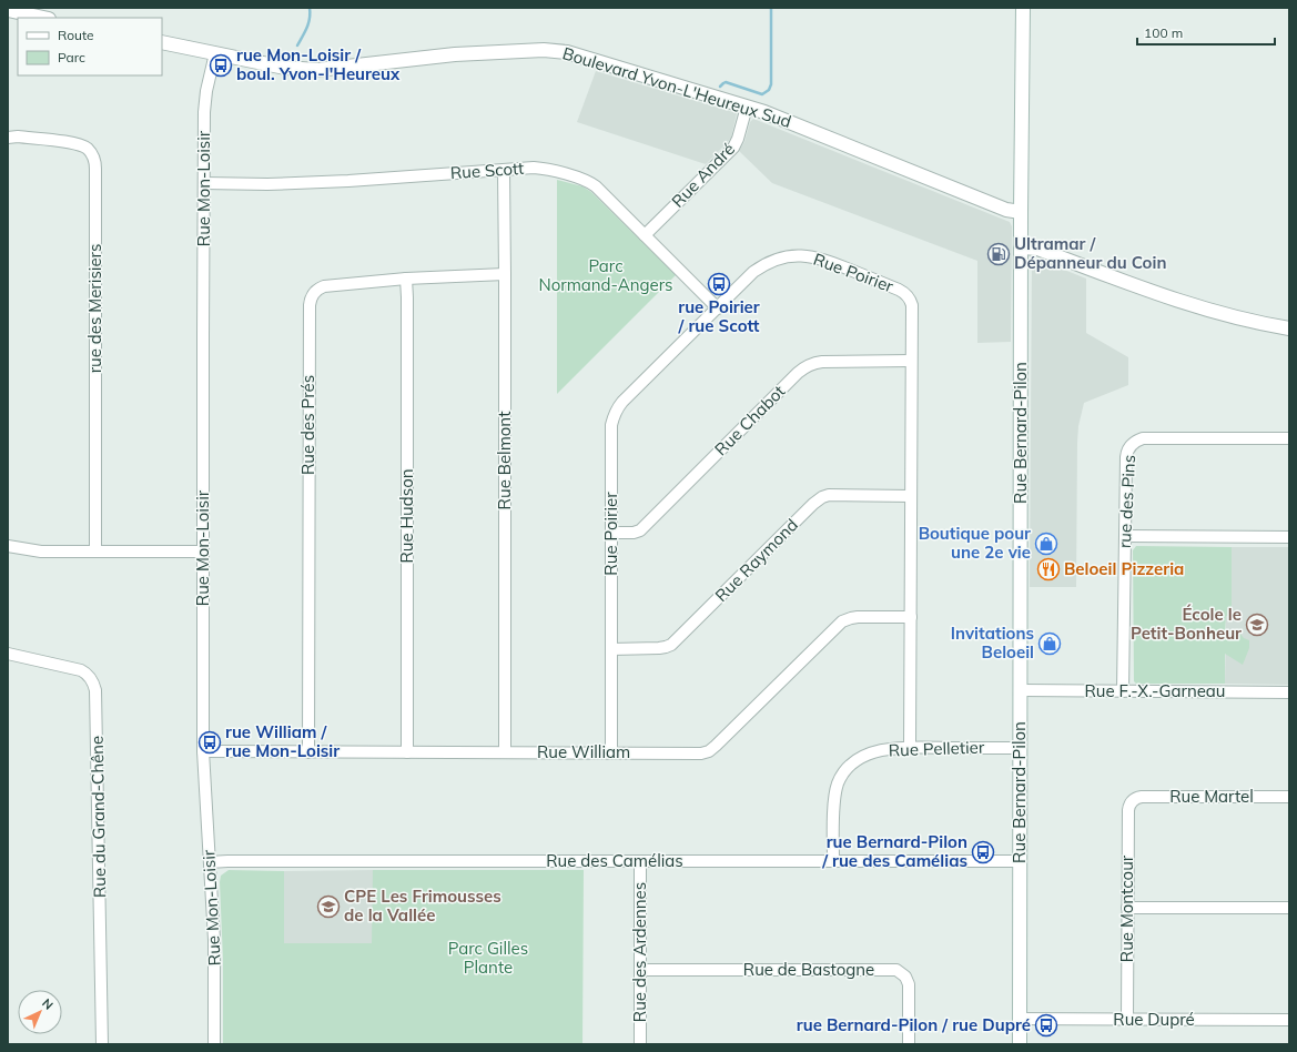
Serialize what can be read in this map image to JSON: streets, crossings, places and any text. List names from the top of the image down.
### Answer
{
  "streets": {
    "street": [
      "Boulevard Yvon-L'Heureux Sud",
      "Rue Scott",
      "Rue André",
      "Rue Mon-Loisir",
      "Rue Poirier",
      "rue des Merisiers",
      "Rue Chabot",
      "Rue des Prés",
      "Rue Bernard-Pilon",
      "Rue Belmont",
      "rue des Pins",
      "Rue Hudson",
      "Rue Raymond",
      "Rue F.-X.-Garneau",
      "Rue Pelletier",
      "Rue William",
      "Rue Martel",
      "Rue du Grand-Chêne",
      "Rue des Camélias",
      "Rue Montcour",
      "Rue des Ardennes",
      "Rue de Bastogne",
      "Rue Dupré"
    ]
  },
  "crossings": [
    ["Boulevard Yvon-L'Heureux Sud", "Rue André"],
    ["Boulevard Yvon-L'Heureux Sud", "Rue Mon-Loisir"],
    ["Boulevard Yvon-L'Heureux Sud", "Rue Bernard-Pilon"],
    ["Rue Scott", "Rue André"],
    ["Rue Scott", "Rue Mon-Loisir"],
    ["Rue Scott", "Rue Poirier"],
    ["Rue Scott", "Rue Belmont"],
    ["Rue Mon-Loisir", "Rue William"],
    ["Rue Mon-Loisir", "Rue des Camélias"],
    ["Rue Poirier", "Rue Chabot"],
    ["Rue Poirier", "Rue Raymond"],
    ["Rue Poirier", "Rue Pelletier"],
    ["Rue Poirier", "Rue William"],
    ["Rue des Prés", "Rue Belmont"],
    ["Rue des Prés", "Rue Hudson"],
    ["Rue des Prés", "Rue William"],
    ["Rue Bernard-Pilon", "Rue F.-X.-Garneau"],
    ["Rue Bernard-Pilon", "Rue Pelletier"],
    ["Rue Bernard-Pilon", "Rue des Camélias"],
    ["Rue Bernard-Pilon", "Rue Dupré"],
    ["Rue Belmont", "Rue William"],
    ["rue des Pins", "Rue F.-X.-Garneau"],
    ["Rue Hudson", "Rue William"],
    ["Rue Pelletier", "Rue des Camélias"],
    ["Rue Martel", "Rue Montcour"],
    ["Rue des Camélias", "Rue des Ardennes"],
    ["Rue Montcour", "Rue Dupré"],
    ["Rue des Ardennes", "Rue de Bastogne"]
  ],
  "parks": ["Parc Normand-Angers", "Parc Gilles Plante"],
  "places": {
    "bus stop": [
      "rue Mon-Loisir / boul. Yvon-l'Heureux",
      "rue Poirier / rue Scott",
      "rue William / rue Mon-Loisir",
      "rue Bernard-Pilon / rue des Camélias",
      "rue Bernard-Pilon / rue Dupré"
    ],
    "fuel station": ["Ultramar / Dépanneur du Coin"],
    "shop": ["Boutique pour une 2e vie", "Invitations Beloeil"],
    "restaurant": ["Beloeil Pizzeria"],
    "school or university": ["École le Petit-Bonheur", "CPE Les Frimousses de la Vallée"]
  },
  "legend": ["Route", "Parc"],
  "scale_bar": "100 m",
  "north": "top right"
}
